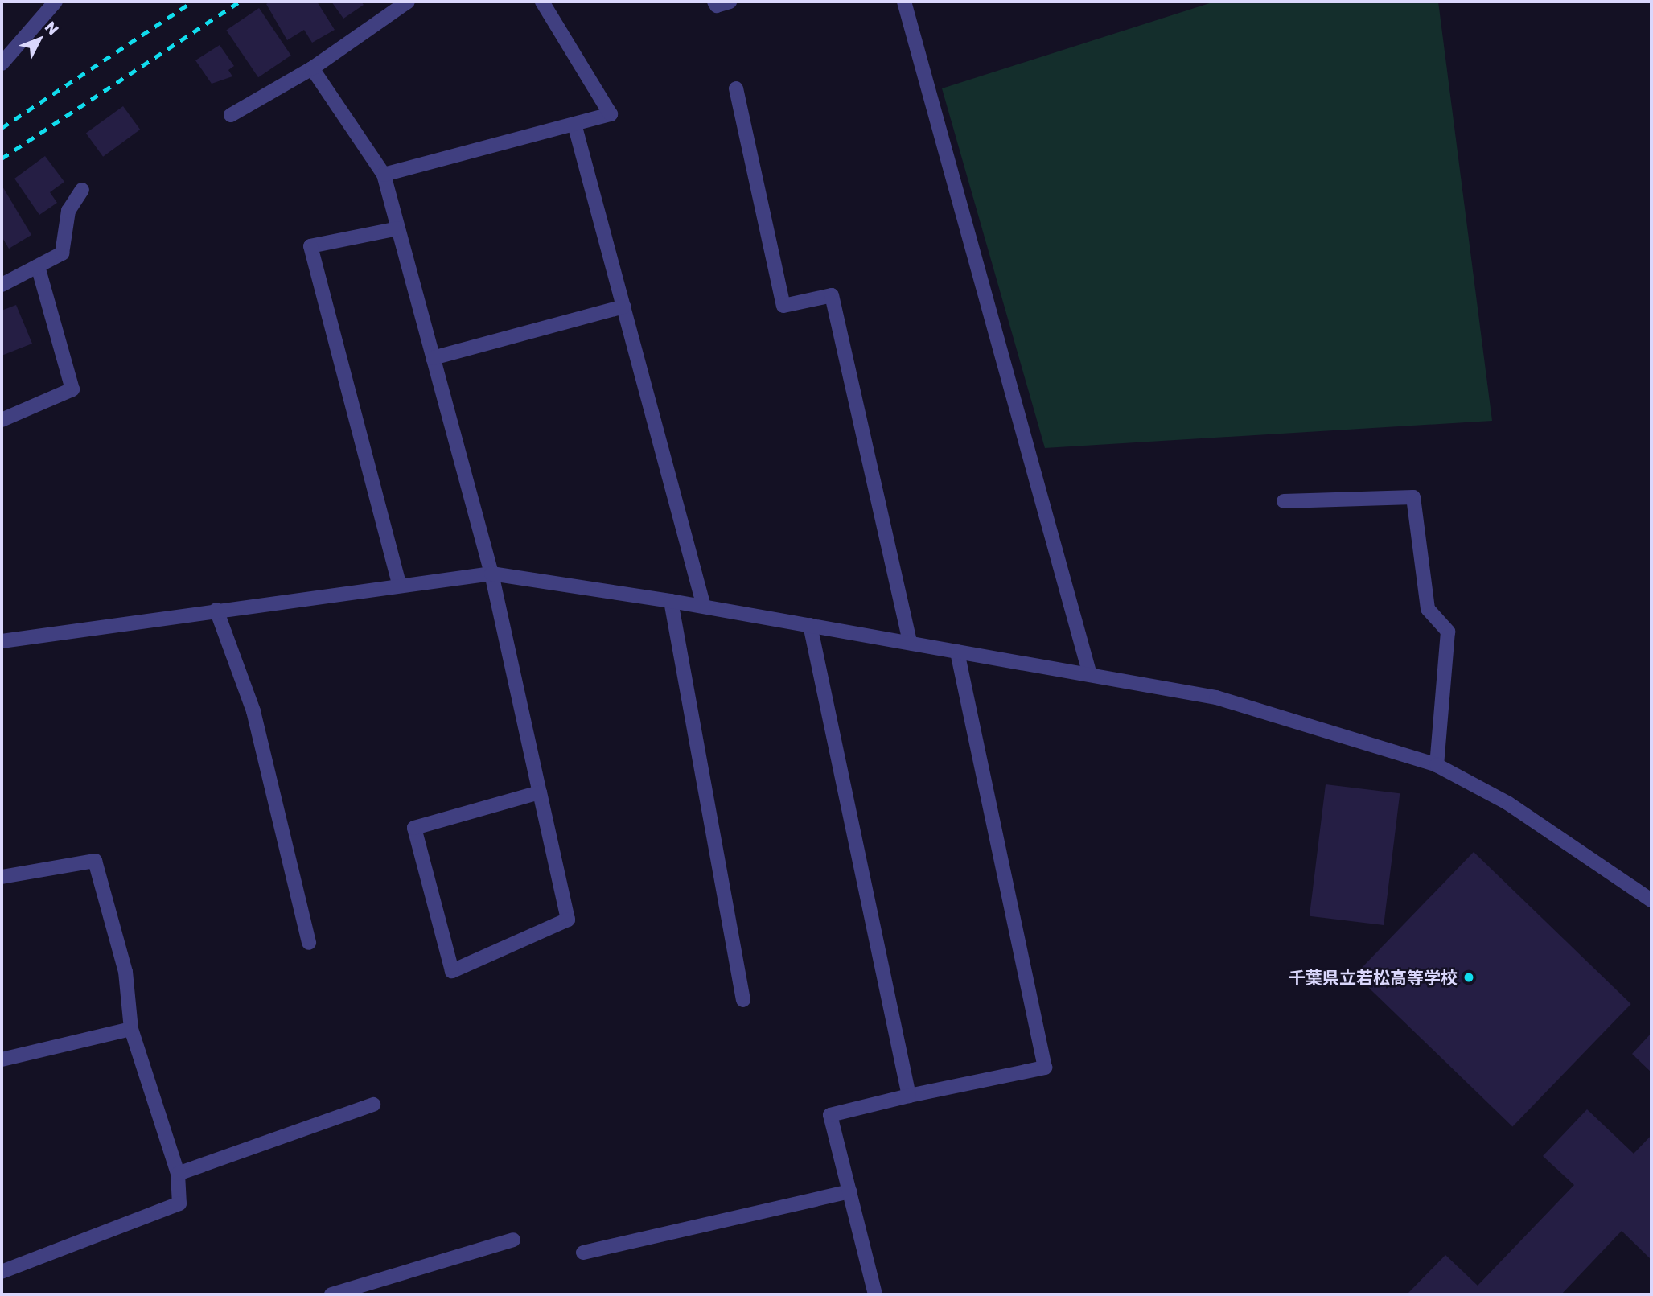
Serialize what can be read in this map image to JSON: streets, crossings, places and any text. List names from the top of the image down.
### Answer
{
  "places": ["千葉県立若松高等学校"],
  "north": "top right"
}
